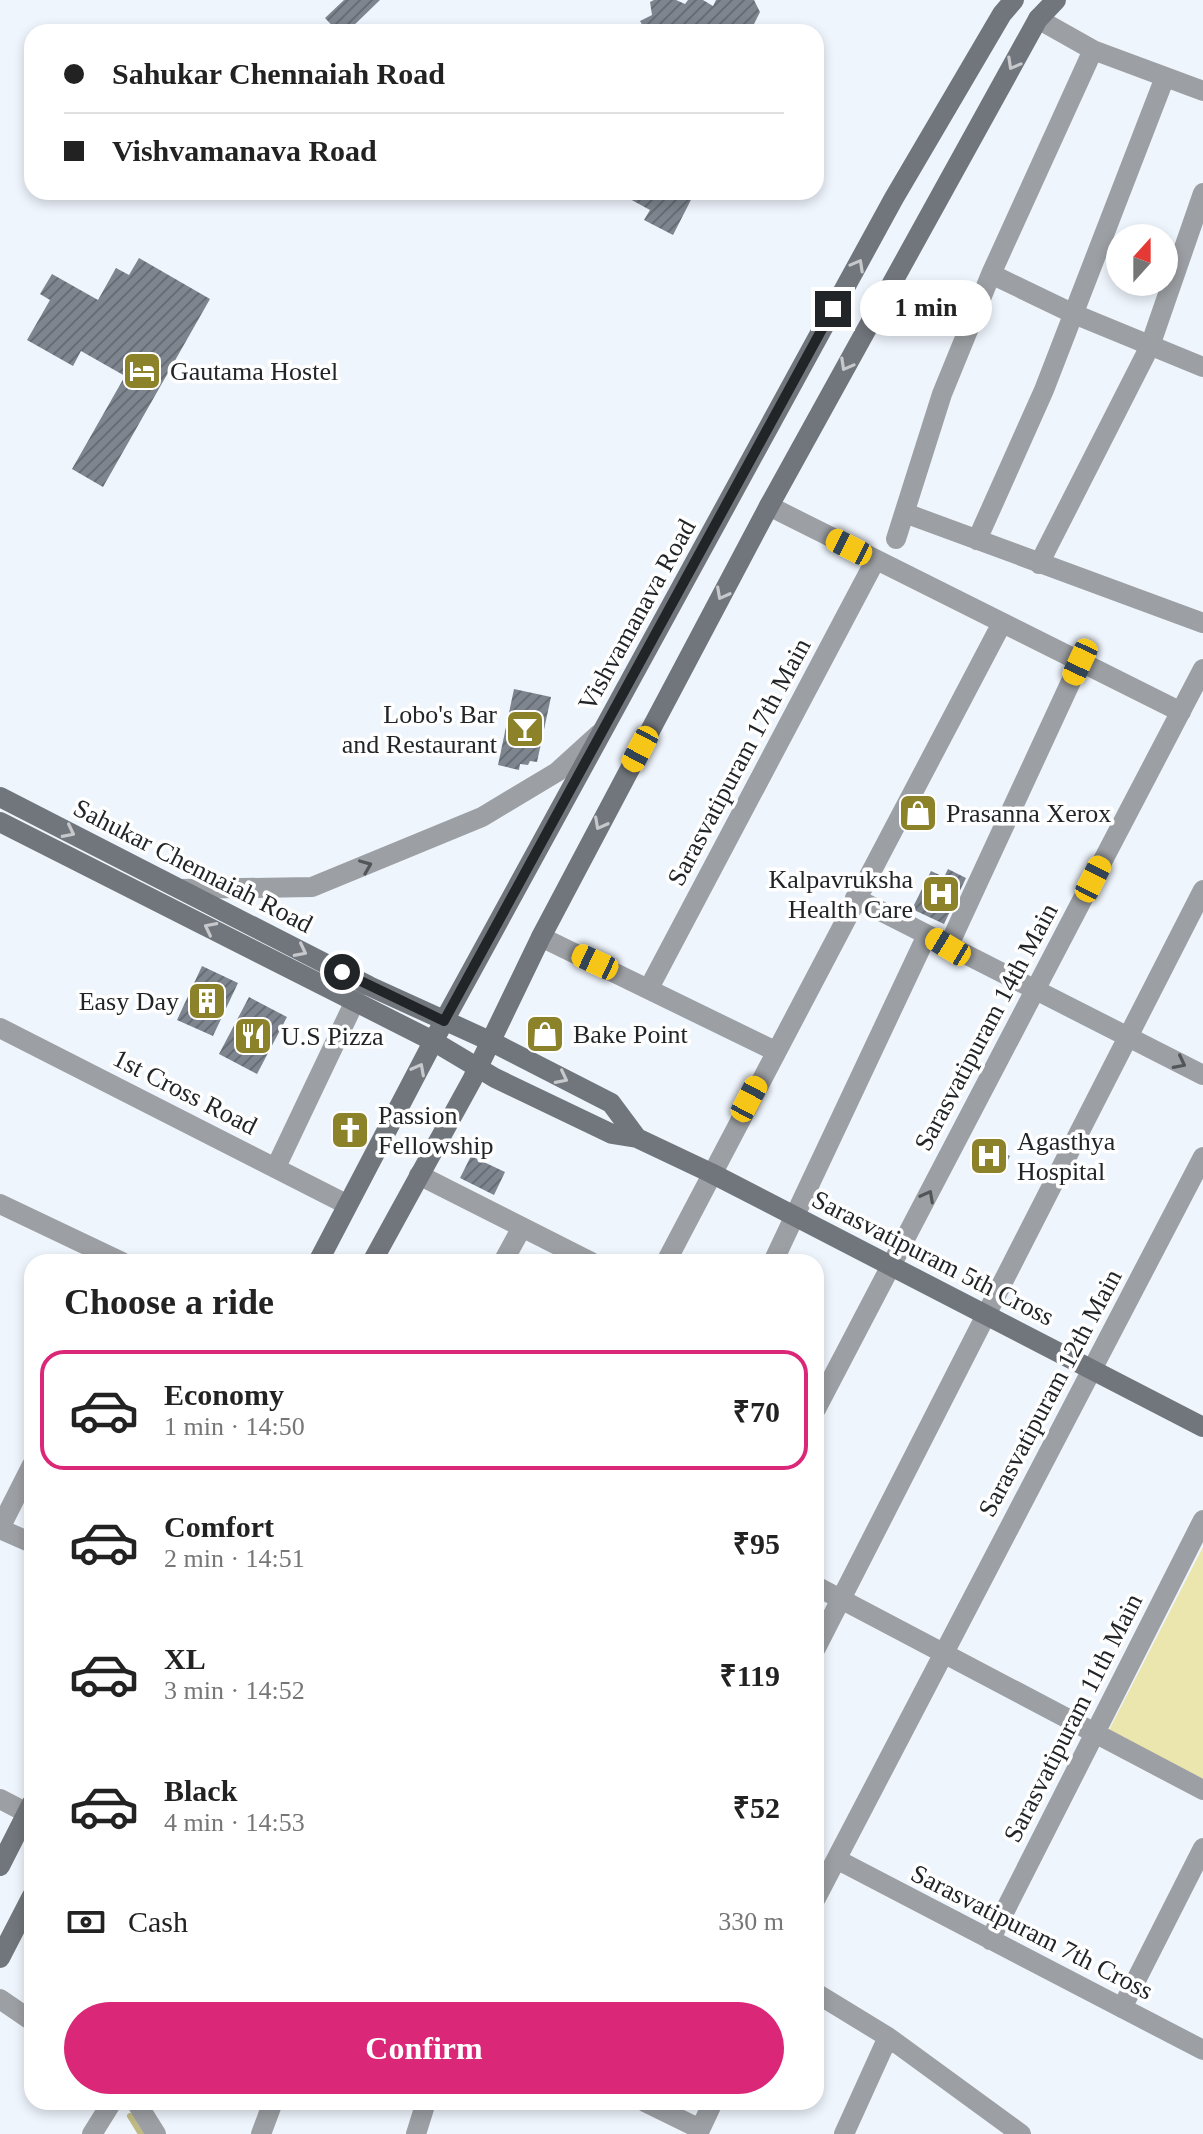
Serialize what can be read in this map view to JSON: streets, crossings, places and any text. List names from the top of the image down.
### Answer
{
  "streets": {
    "main road": ["Vishvamanava Road", "Sahukar Chennaiah Road", "Sarasvatipuram 5th Cross"],
    "street": [
      "Sarasvatipuram 17th Main",
      "Sarasvatipuram 14th Main",
      "1st Cross Road",
      "Sarasvatipuram 12th Main",
      "Sarasvatipuram 11th Main",
      "Sarasvatipuram 7th Cross"
    ]
  },
  "crossings": [
    ["Vishvamanava Road", "Sahukar Chennaiah Road"],
    ["Vishvamanava Road", "1st Cross Road"],
    ["Sahukar Chennaiah Road", "Sarasvatipuram 5th Cross"],
    ["Sarasvatipuram 14th Main", "Sarasvatipuram 5th Cross"],
    ["Sarasvatipuram 5th Cross", "Sarasvatipuram 12th Main"],
    ["Sarasvatipuram 12th Main", "Sarasvatipuram 7th Cross"],
    ["Sarasvatipuram 11th Main", "Sarasvatipuram 7th Cross"]
  ],
  "places": {
    "hotel": ["Gautama Hostel"],
    "bar": ["Lobo's Bar and Restaurant"],
    "shop": ["Prasanna Xerox", "Bake Point"],
    "hospital": ["Kalpavruksha Health Care", "Agasthya Hospital"],
    "building": ["Easy Day"],
    "restaurant": ["U.S Pizza"],
    "church": ["Passion Fellowship"]
  },
  "north": "top",
  "page": {
    "banner": ["Sahukar Chennaiah Road", "Vishvamanava Road"],
    "bubble": "1 min",
    "heading": "Choose a ride",
    "list": [
      {
        "name": "Economy",
        "note": "1 min · 14:50",
        "value": "₹70"
      },
      {
        "name": "Comfort",
        "note": "2 min · 14:51",
        "value": "₹95"
      },
      {
        "name": "XL",
        "note": "3 min · 14:52",
        "value": "₹119"
      },
      {
        "name": "Black",
        "note": "4 min · 14:53",
        "value": "₹52"
      }
    ],
    "pay": ["Cash", "330 m"],
    "buttons": "Confirm"
  }
}
